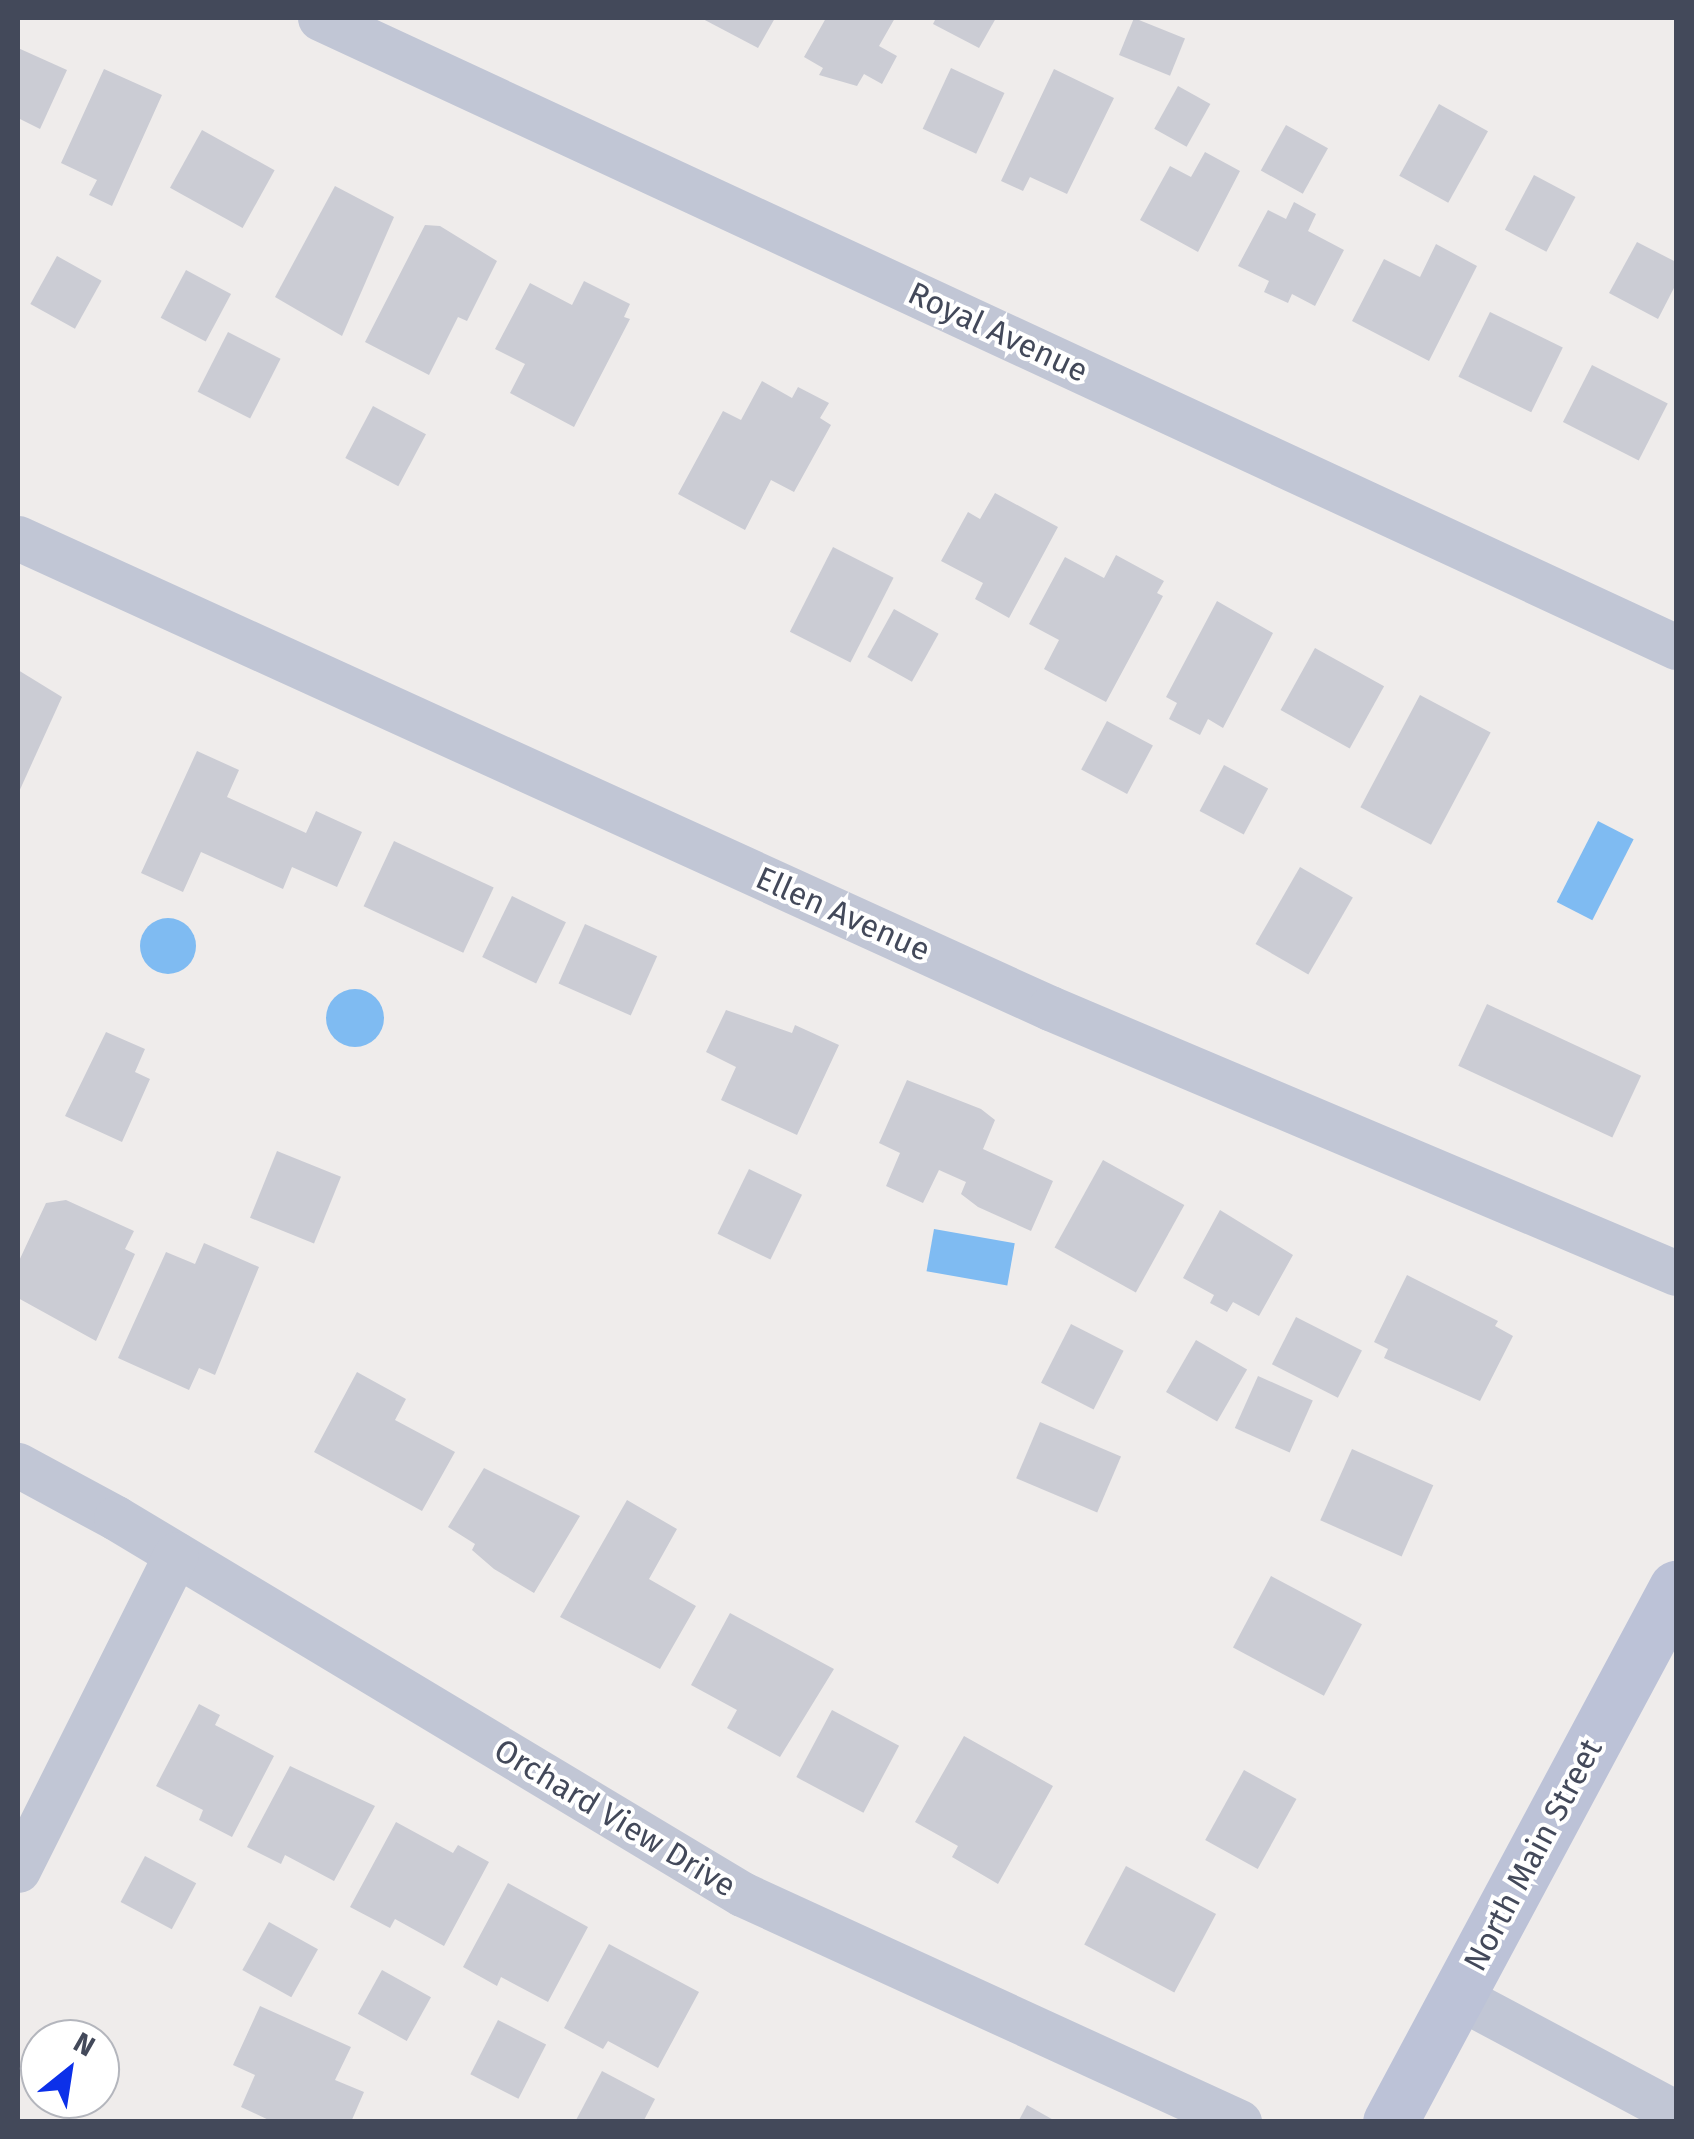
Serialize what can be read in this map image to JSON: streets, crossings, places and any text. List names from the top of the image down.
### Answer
{
  "streets": {
    "main road": ["North Main Street"],
    "street": ["Royal Avenue", "Ellen Avenue", "Orchard View Drive"]
  },
  "north": "top right"
}
